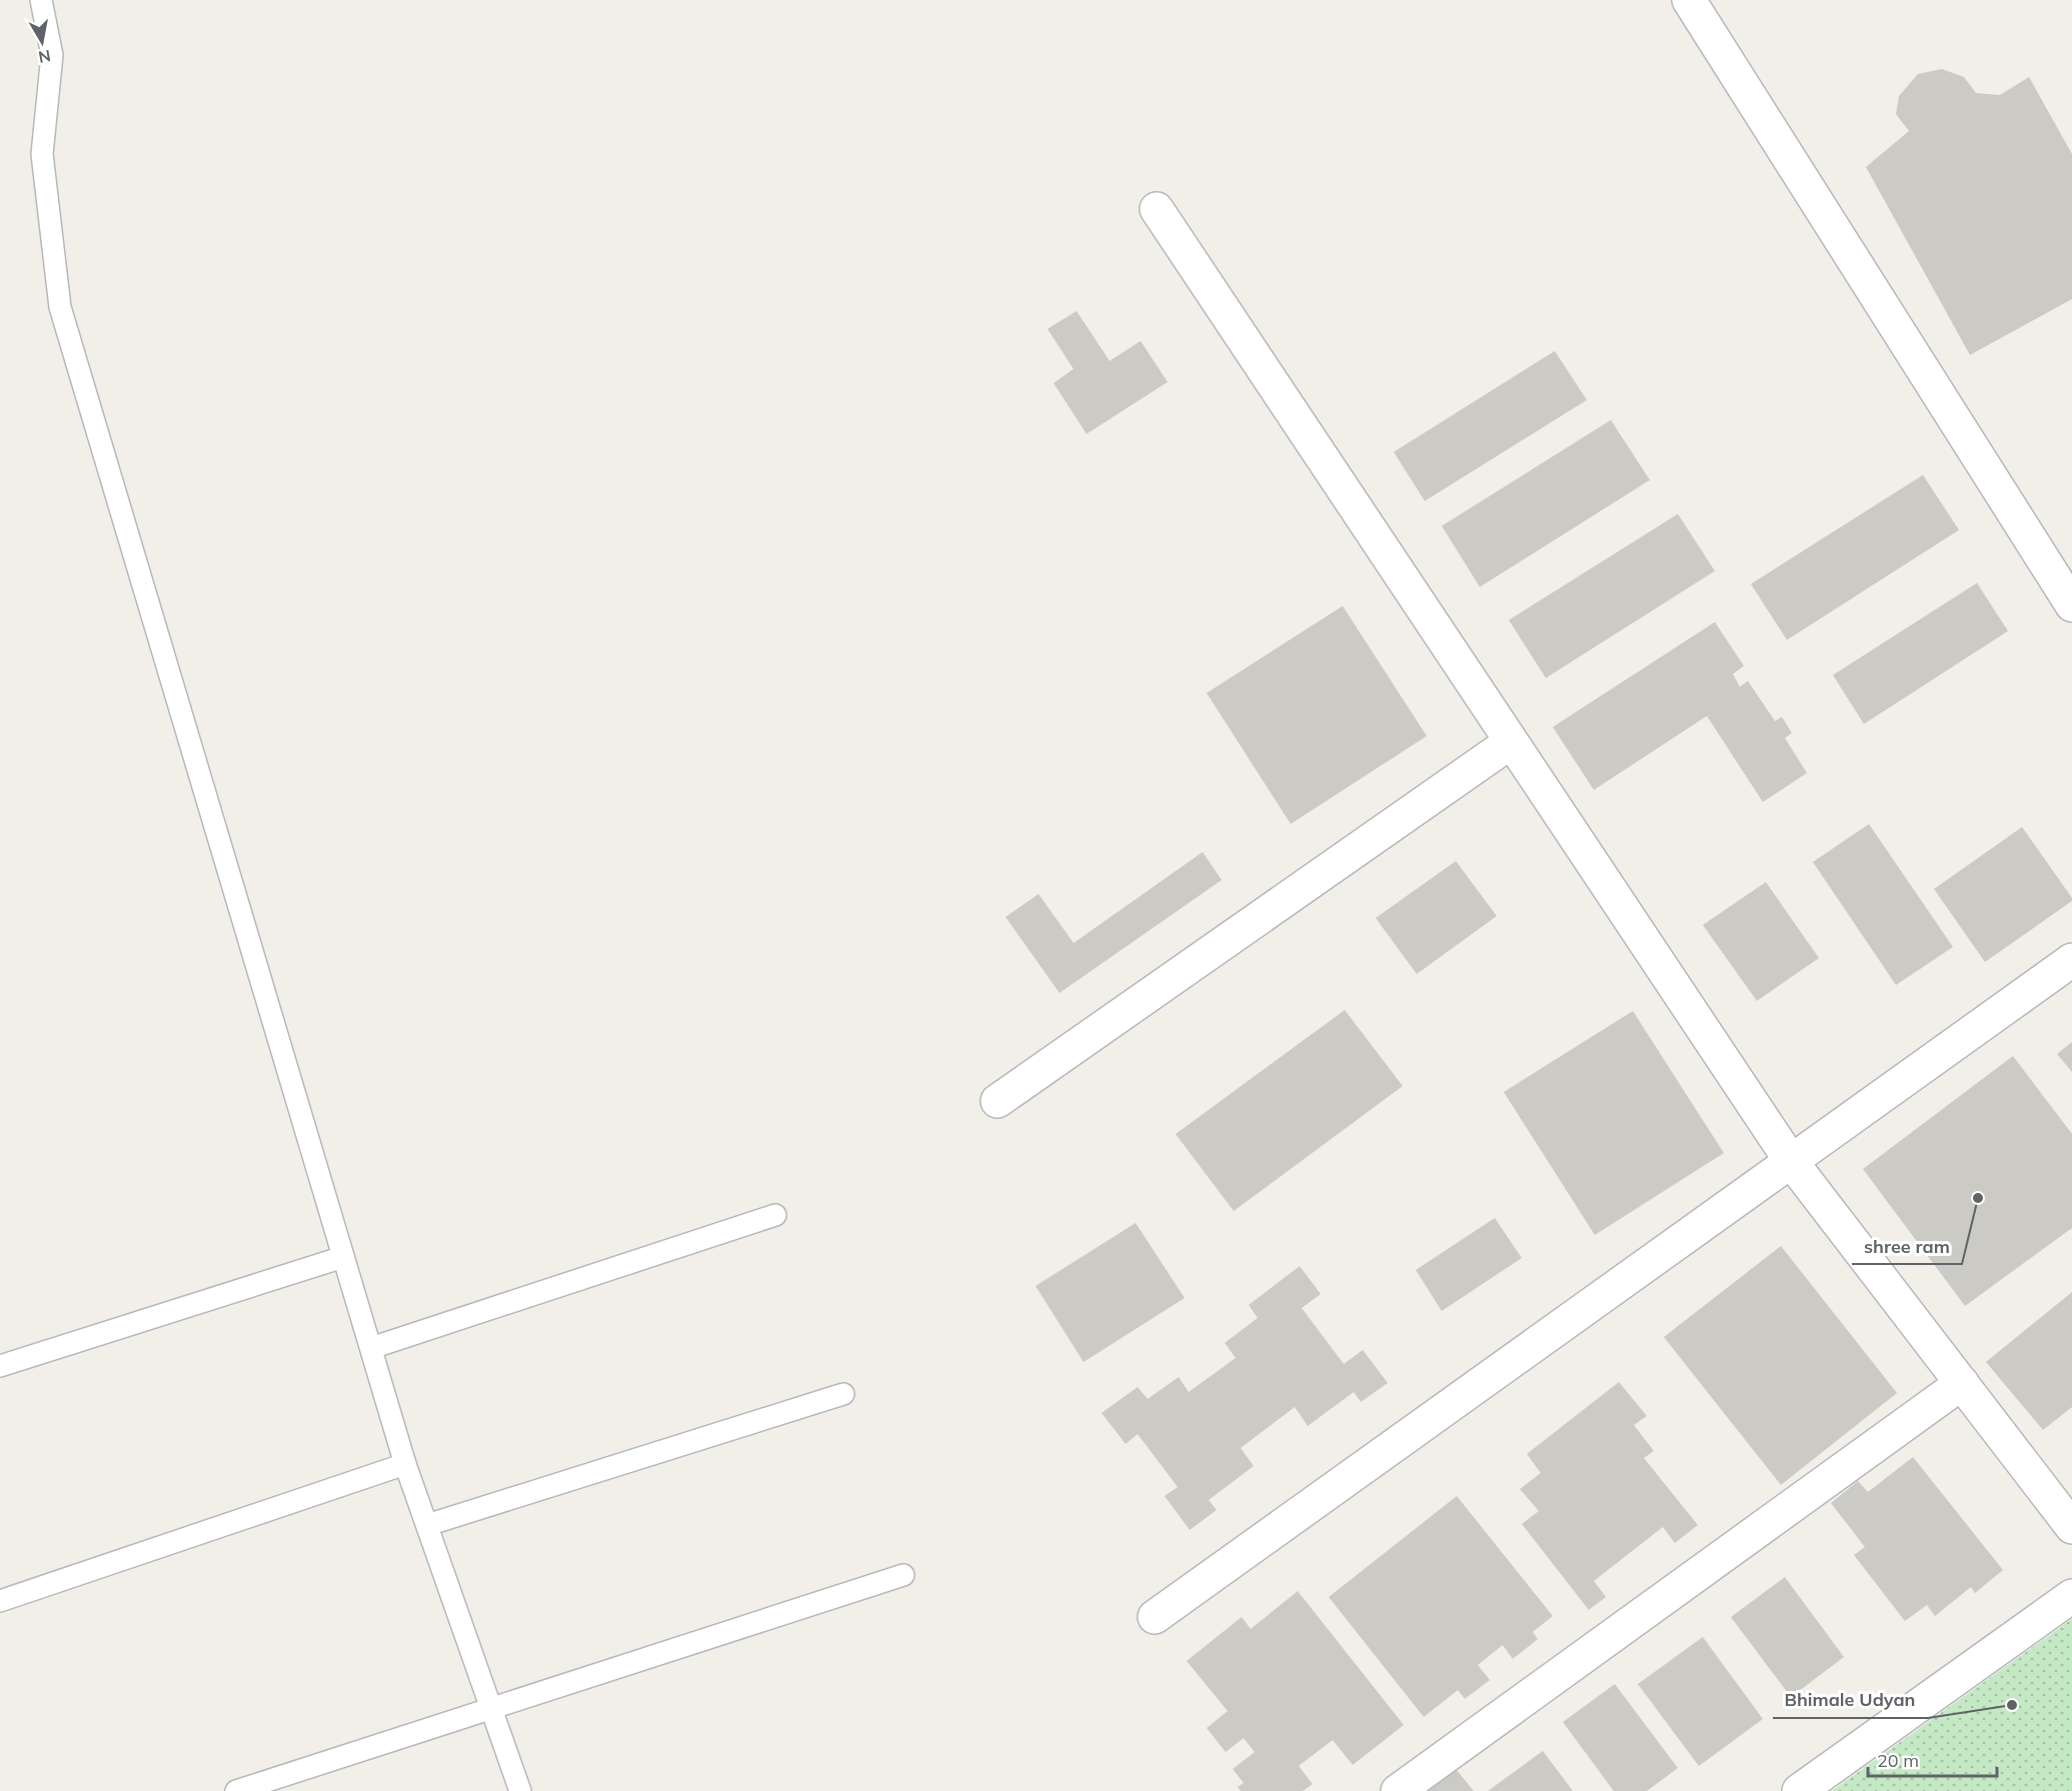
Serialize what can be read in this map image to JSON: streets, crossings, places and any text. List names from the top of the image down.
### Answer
{
  "places": ["shree ram", "Bhimale Udyan"],
  "scale_bar": "20 m",
  "north": "bottom"
}
